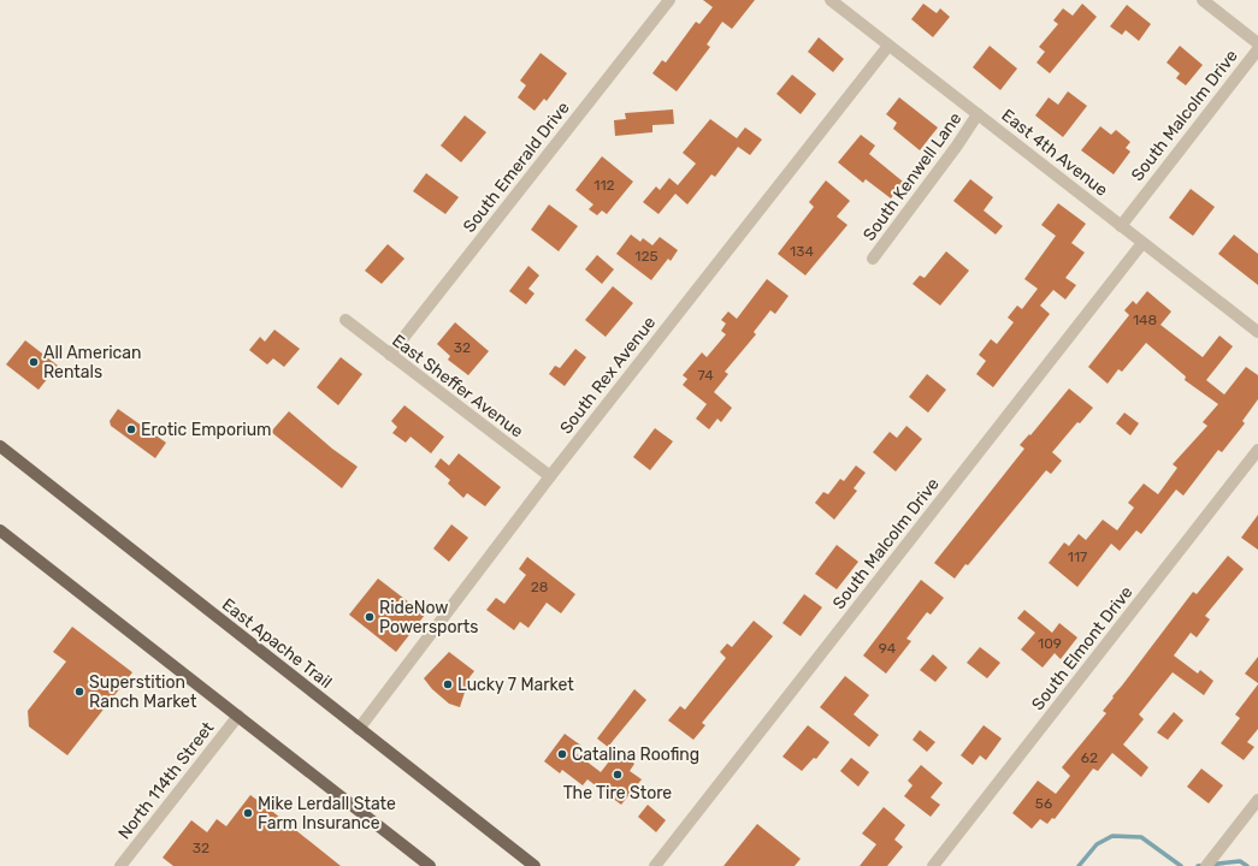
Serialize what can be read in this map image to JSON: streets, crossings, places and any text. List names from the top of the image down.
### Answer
{
  "streets": {
    "main road": ["East Apache Trail"],
    "street": [
      "South Malcolm Drive",
      "East 4th Avenue",
      "South Emerald Drive",
      "South Kenwell Lane",
      "South Rex Avenue",
      "East Sheffer Avenue",
      "South Elmont Drive",
      "North 114th Street"
    ]
  },
  "crossings": [
    ["South Malcolm Drive", "East 4th Avenue"],
    ["East 4th Avenue", "South Kenwell Lane"],
    ["East 4th Avenue", "South Rex Avenue"],
    ["South Emerald Drive", "East Sheffer Avenue"],
    ["South Rex Avenue", "East Sheffer Avenue"],
    ["South Rex Avenue", "East Apache Trail"]
  ],
  "places": [
    "All American Rentals",
    "Erotic Emporium",
    "RideNow Powersports",
    "Lucky 7 Market",
    "Superstition Ranch Market",
    "Catalina Roofing",
    "The Tire Store",
    "Mike Lerdall State Farm Insurance"
  ],
  "house_numbers": [
    "112",
    "134",
    "125",
    "148",
    "32",
    "74",
    "117",
    "28",
    "109",
    "94",
    "62",
    "56",
    "32"
  ]
}
